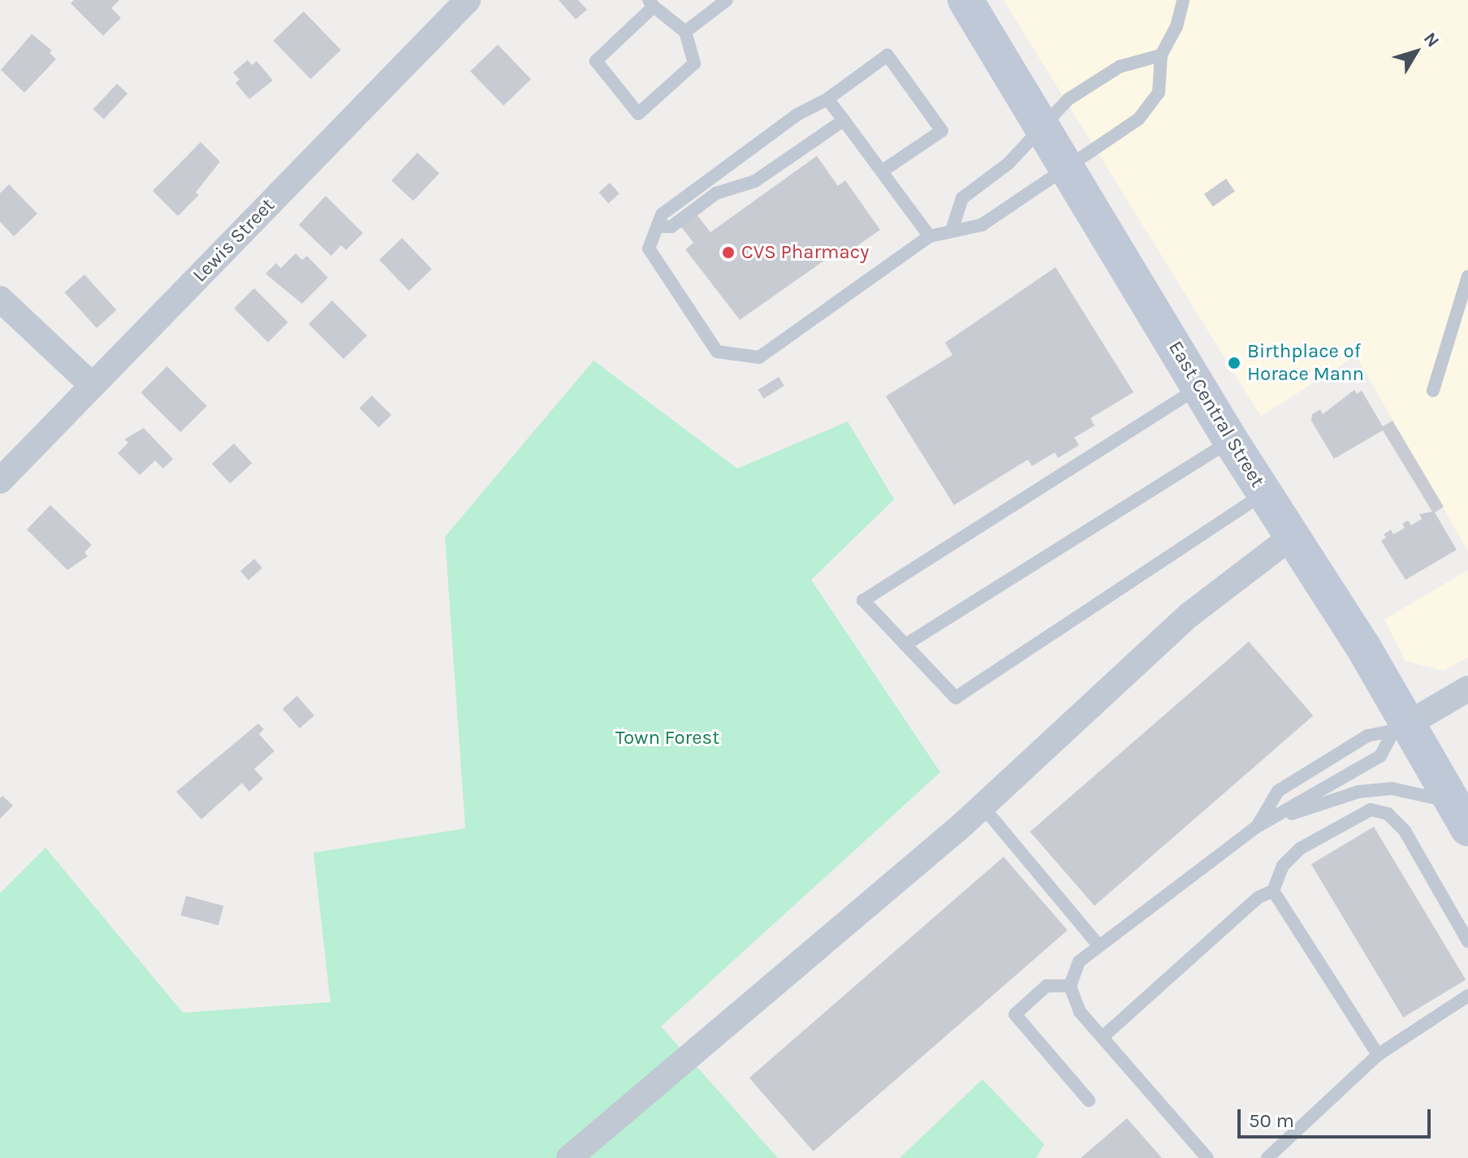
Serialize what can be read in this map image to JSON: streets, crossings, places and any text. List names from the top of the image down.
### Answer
{
  "streets": {
    "main road": ["East Central Street"],
    "street": ["Lewis Street"]
  },
  "parks": ["Town Forest"],
  "places": ["CVS Pharmacy", "Birthplace of Horace Mann"],
  "scale_bar": "50 m",
  "north": "top right"
}
